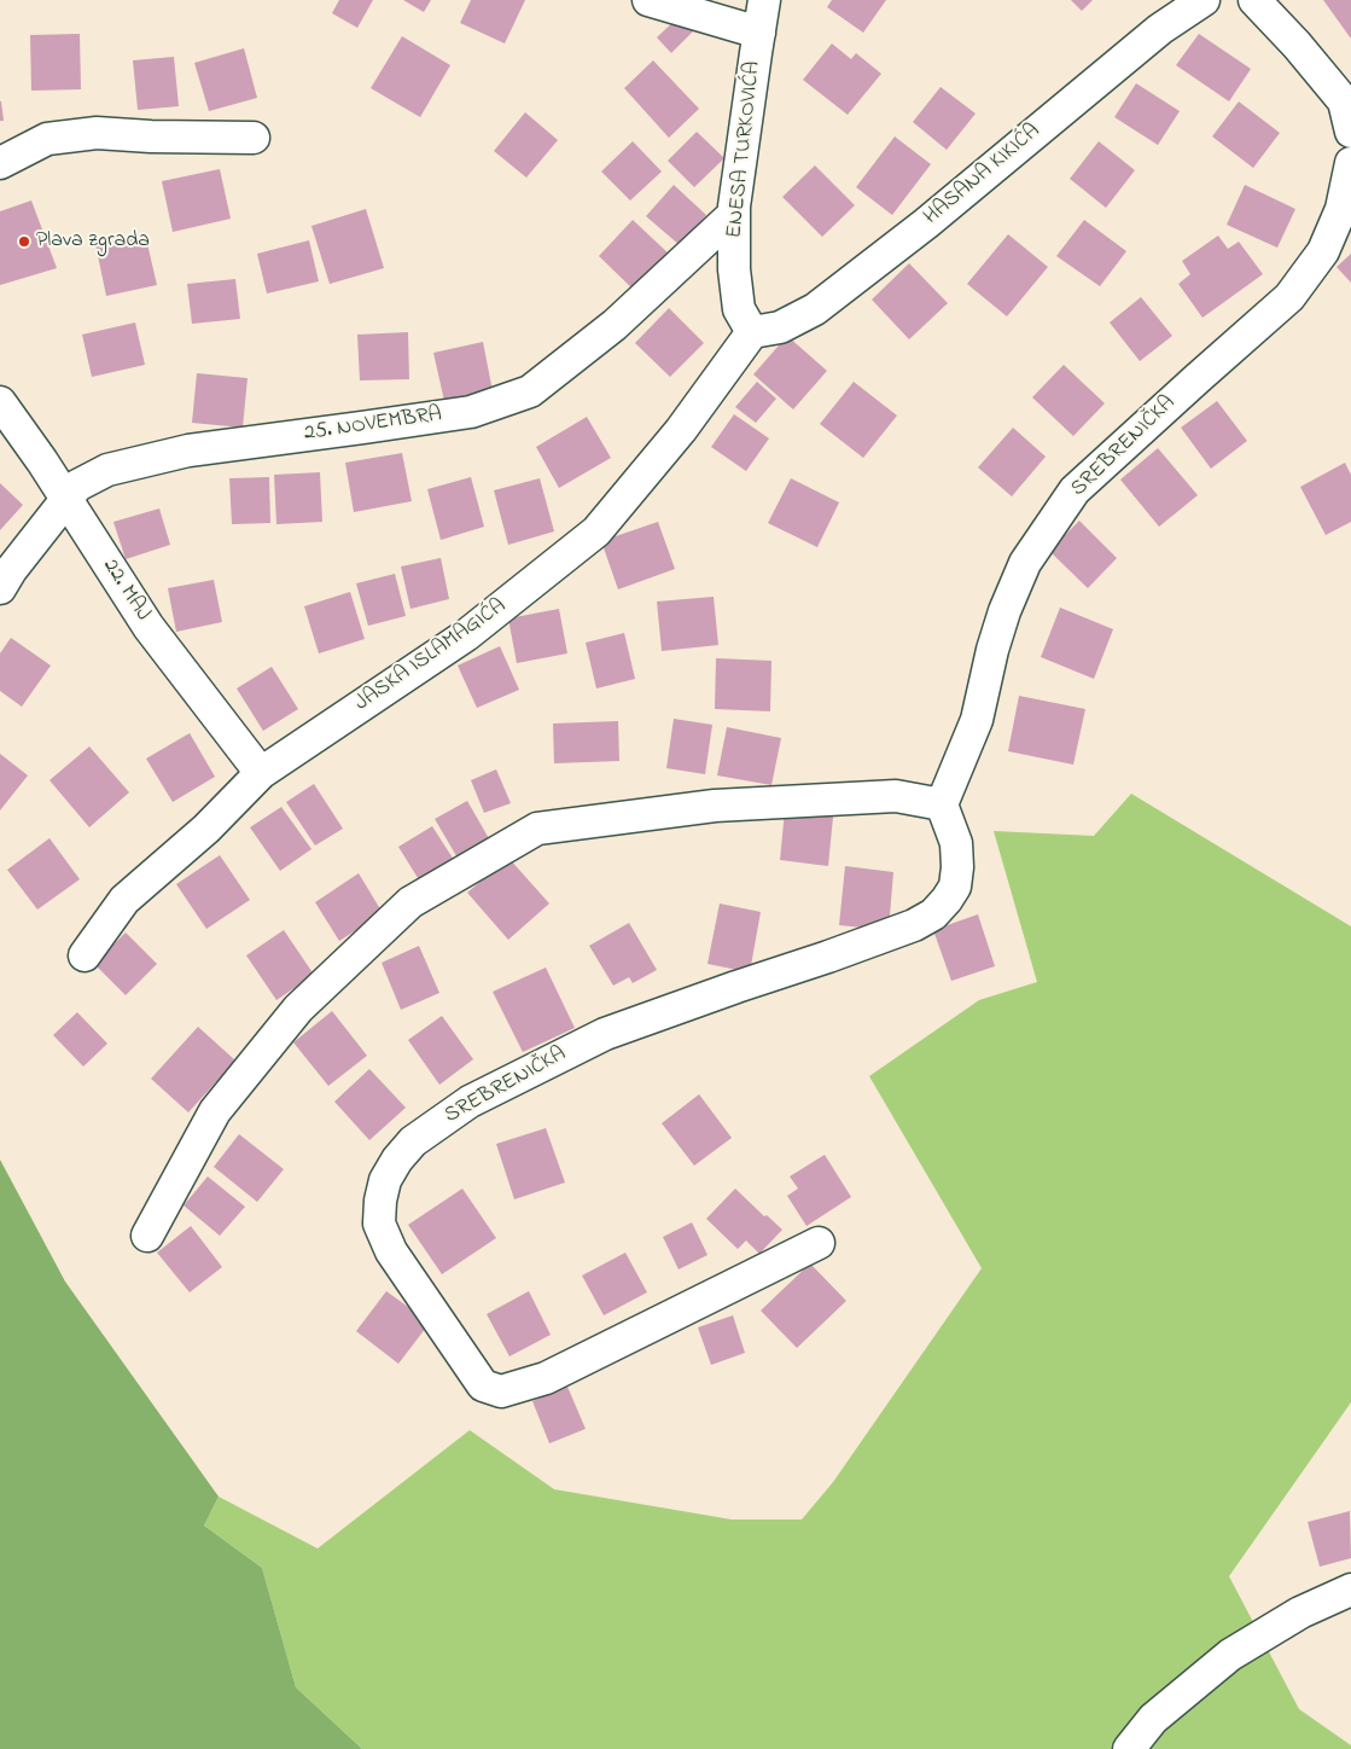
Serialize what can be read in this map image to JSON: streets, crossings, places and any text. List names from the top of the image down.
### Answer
{
  "streets": {
    "street": [
      "ENESA TURKOVIĆA",
      "HASANA KIKIĆA",
      "25. NOVEMBRA",
      "SREBRENIČKA",
      "22. MAJ",
      "JASKA ISLAMAGIĆA"
    ]
  },
  "crossings": [
    ["ENESA TURKOVIĆA", "HASANA KIKIĆA"],
    ["ENESA TURKOVIĆA", "25. NOVEMBRA"],
    ["ENESA TURKOVIĆA", "JASKA ISLAMAGIĆA"],
    ["HASANA KIKIĆA", "JASKA ISLAMAGIĆA"],
    ["25. NOVEMBRA", "22. MAJ"],
    ["22. MAJ", "JASKA ISLAMAGIĆA"]
  ],
  "places": ["Plava zgrada"]
}
